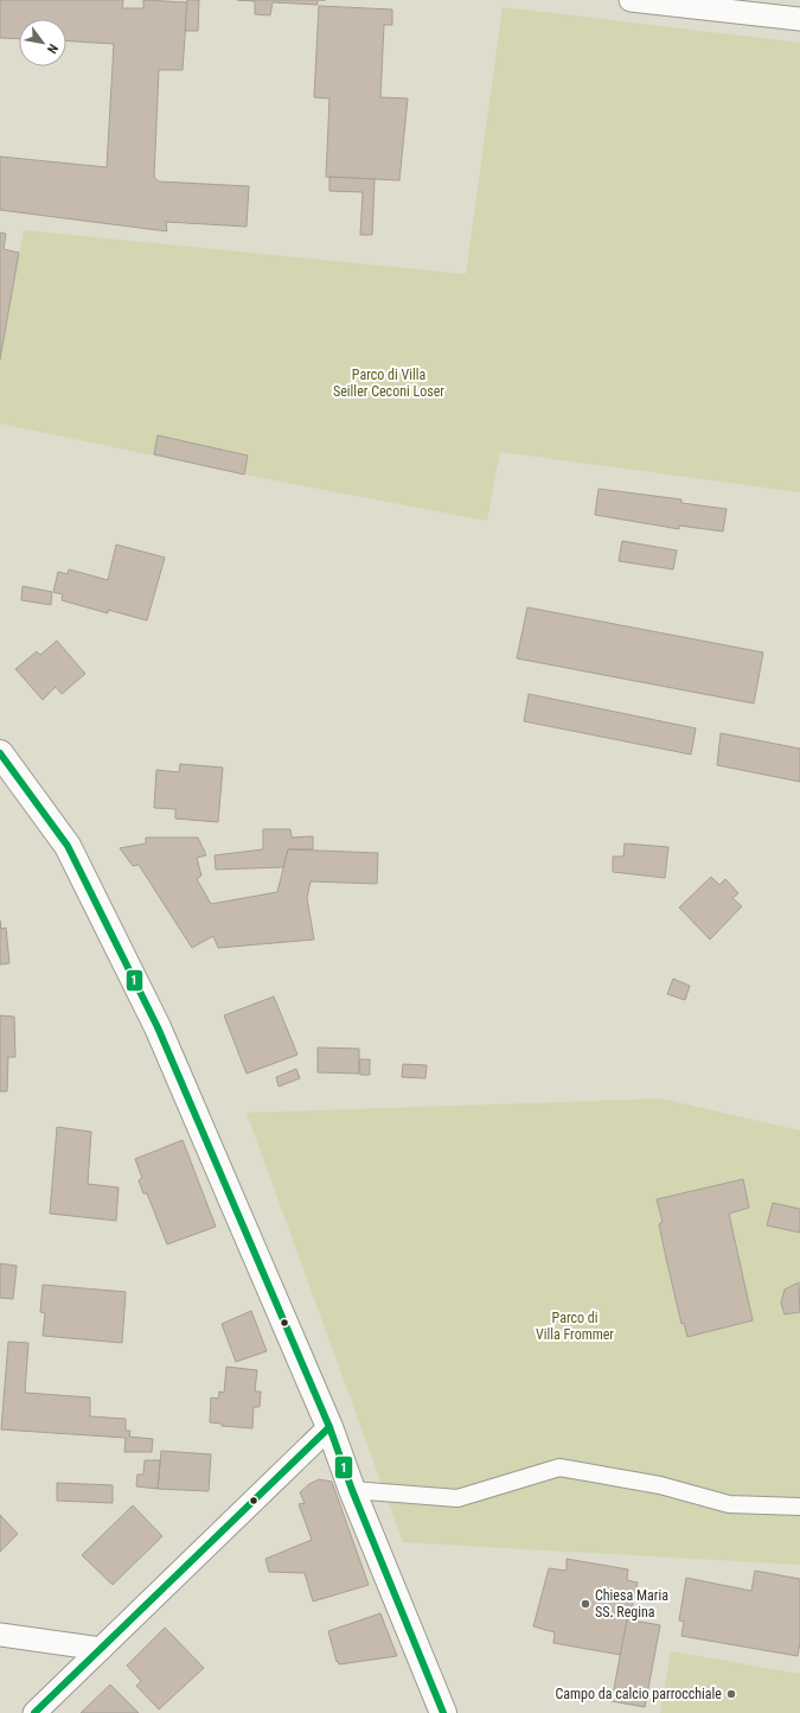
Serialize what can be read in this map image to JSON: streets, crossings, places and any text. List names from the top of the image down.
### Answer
{
  "parks": ["Parco di Villa Seiller Ceconi Loser", "Parco di Villa Frommer"],
  "places": ["Chiesa Maria SS. Regina", "Campo da calcio parrocchiale"],
  "lines": ["transit line 1"],
  "north": "bottom right"
}
